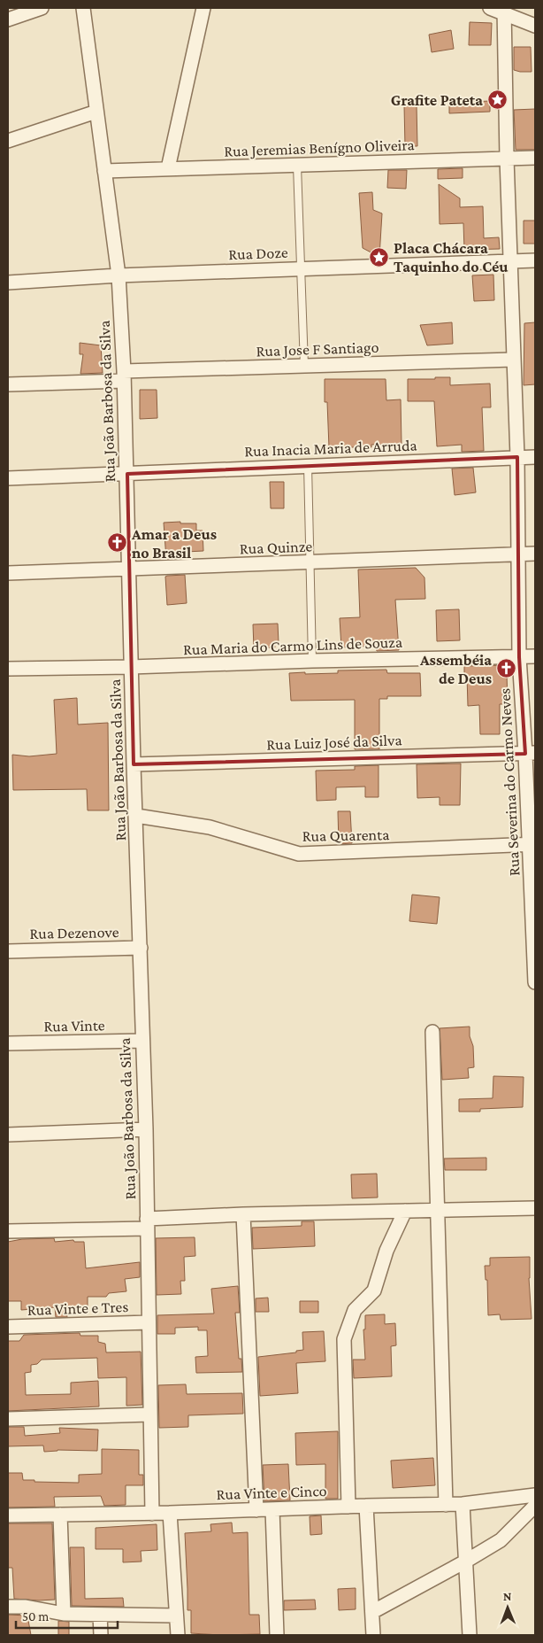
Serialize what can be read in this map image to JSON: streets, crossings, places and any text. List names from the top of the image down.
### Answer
{
  "streets": {
    "street": [
      "Rua Jeremias Benígno Oliveira",
      "Rua Doze",
      "Rua Jose F Santiago",
      "Rua João Barbosa da Silva",
      "Rua Inacia Maria de Arruda",
      "Rua Quinze",
      "Rua Maria do Carmo Lins de Souza",
      "Rua Luiz José da Silva",
      "Rua Severina do Carmo Neves",
      "Rua Quarenta",
      "Rua Dezenove",
      "Rua Vinte",
      "Rua Vinte e Tres",
      "Rua Vinte e Cinco"
    ]
  },
  "crossings": [
    ["Rua Jeremias Benígno Oliveira", "Rua João Barbosa da Silva"],
    ["Rua Doze", "Rua João Barbosa da Silva"],
    ["Rua Doze", "Rua Severina do Carmo Neves"],
    ["Rua Jose F Santiago", "Rua João Barbosa da Silva"],
    ["Rua Jose F Santiago", "Rua Severina do Carmo Neves"],
    ["Rua João Barbosa da Silva", "Rua Inacia Maria de Arruda"],
    ["Rua João Barbosa da Silva", "Rua Quinze"],
    ["Rua João Barbosa da Silva", "Rua Maria do Carmo Lins de Souza"],
    ["Rua João Barbosa da Silva", "Rua Luiz José da Silva"],
    ["Rua João Barbosa da Silva", "Rua Quarenta"],
    ["Rua João Barbosa da Silva", "Rua Dezenove"],
    ["Rua João Barbosa da Silva", "Rua Vinte"],
    ["Rua João Barbosa da Silva", "Rua Vinte e Tres"],
    ["Rua João Barbosa da Silva", "Rua Vinte e Cinco"],
    ["Rua Inacia Maria de Arruda", "Rua Severina do Carmo Neves"],
    ["Rua Quinze", "Rua Severina do Carmo Neves"],
    ["Rua Maria do Carmo Lins de Souza", "Rua Severina do Carmo Neves"],
    ["Rua Luiz José da Silva", "Rua Severina do Carmo Neves"],
    ["Rua Severina do Carmo Neves", "Rua Quarenta"]
  ],
  "places": {
    "place": ["Grafite Pateta", "Placa Chácara Taquinho do Céu"],
    "church": ["Amar a Deus no Brasil", "Assembéia de Deus"]
  },
  "scale_bar": "50 m",
  "north": "top"
}
